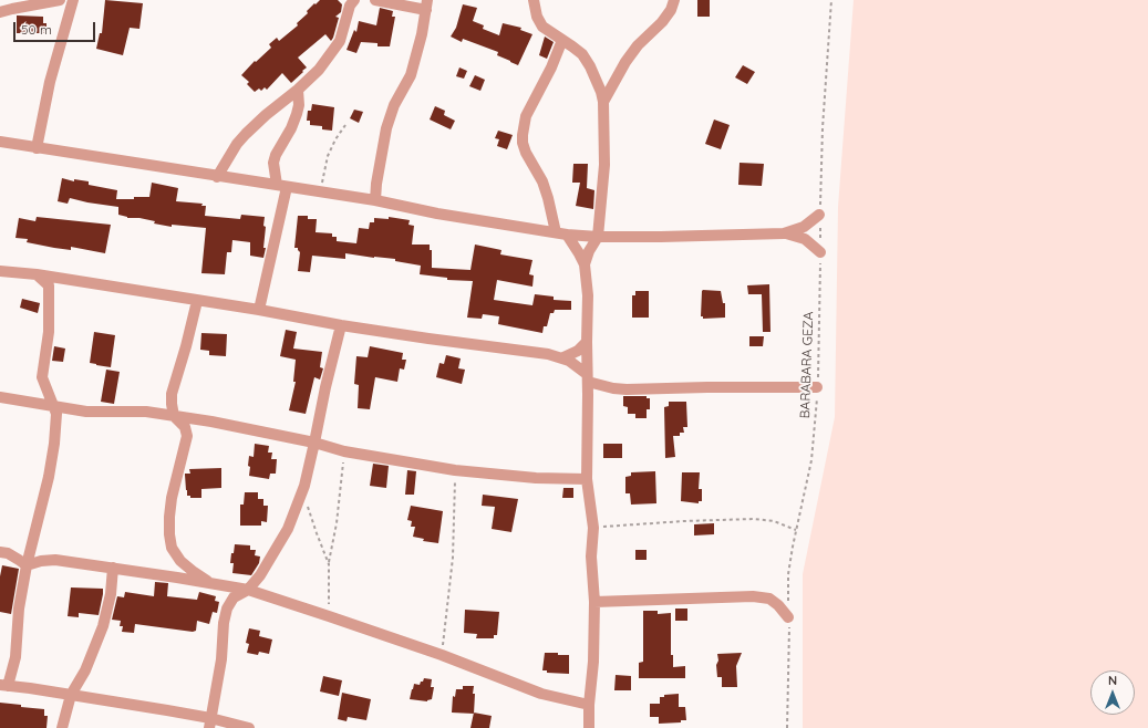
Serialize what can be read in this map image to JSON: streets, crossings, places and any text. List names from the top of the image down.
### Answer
{
  "streets": {
    "path": ["BARABARA GEZA"]
  },
  "scale_bar": "50 m",
  "north": "top"
}
